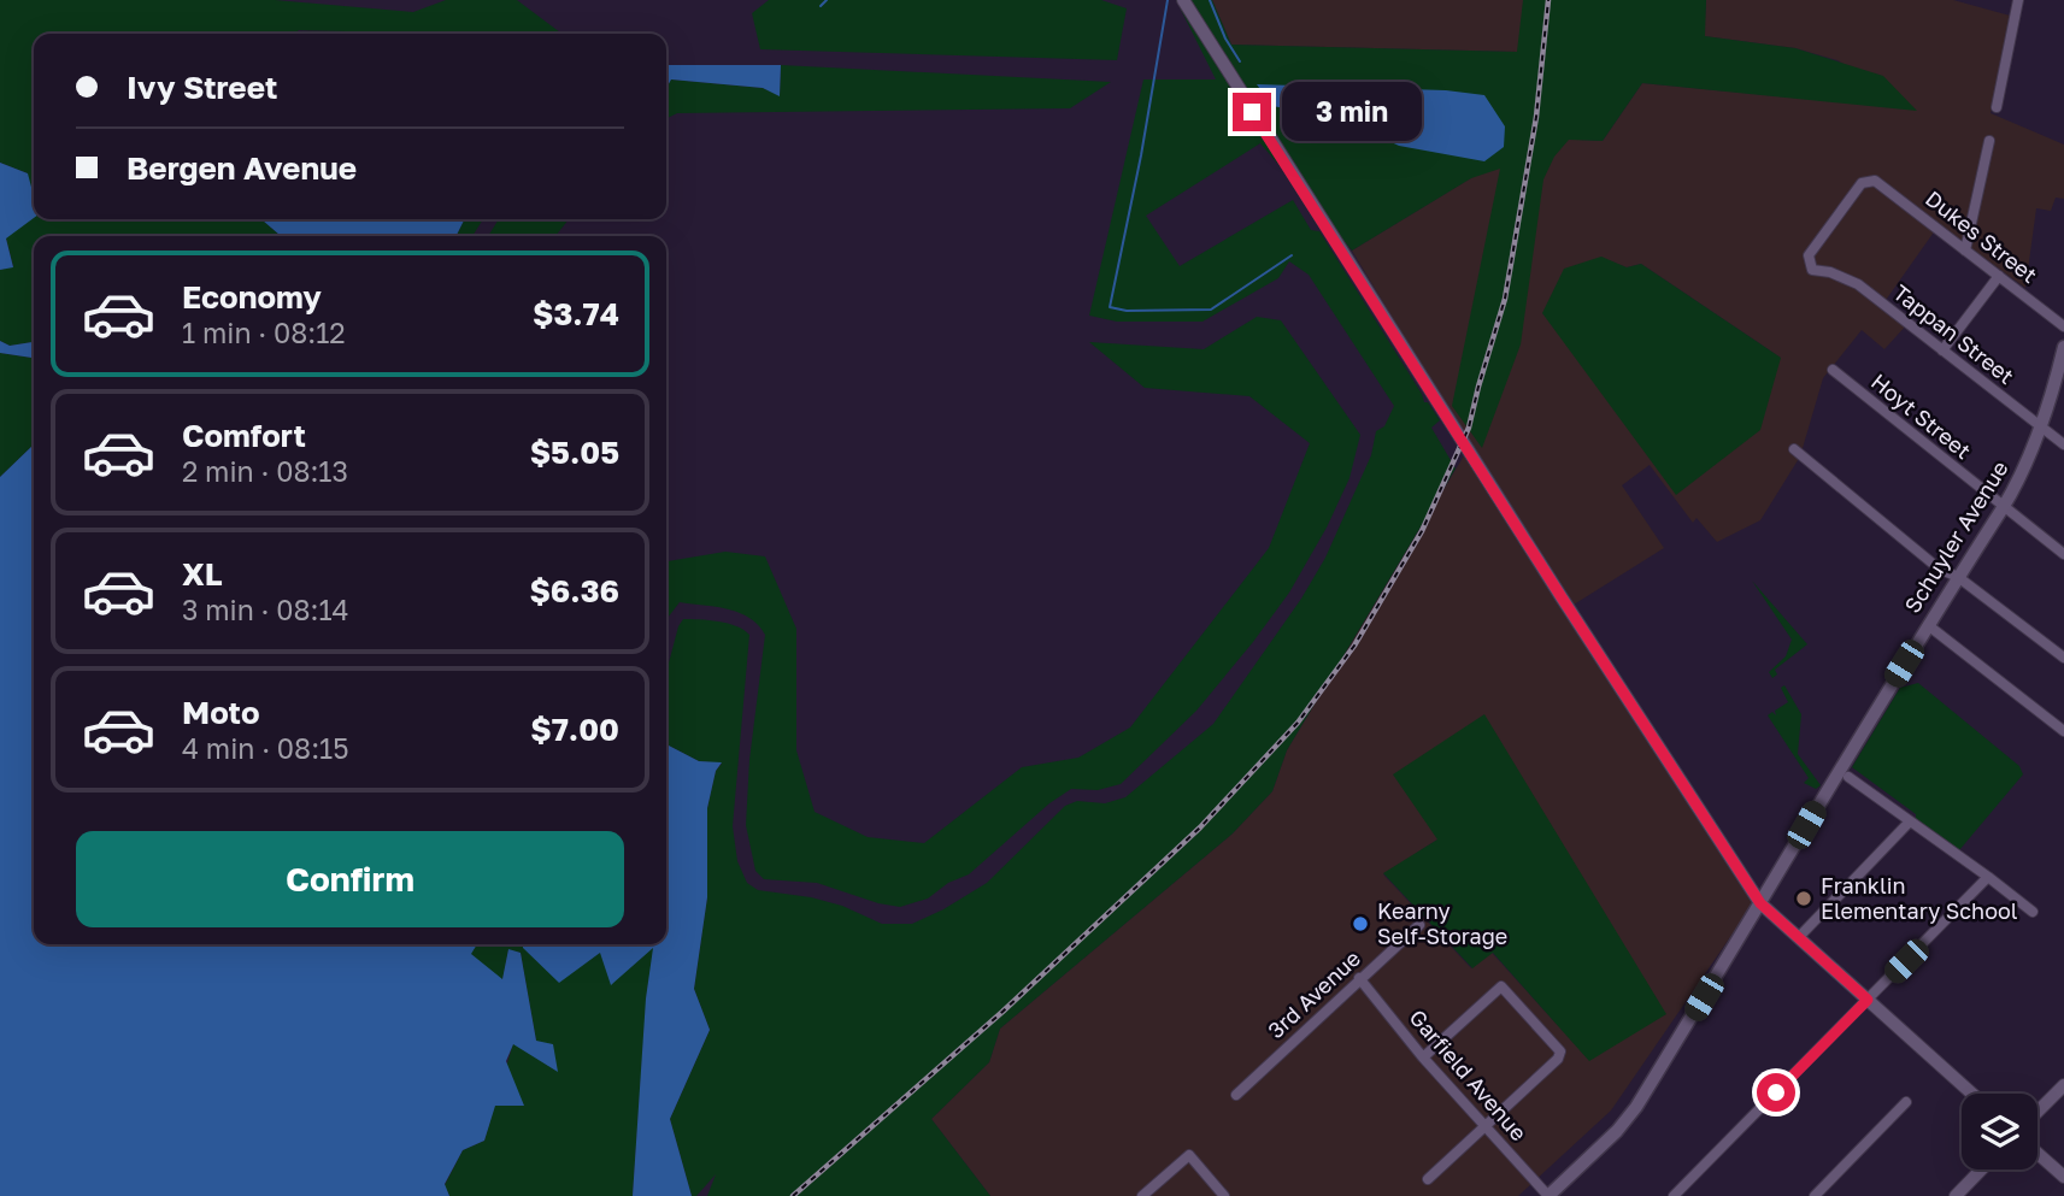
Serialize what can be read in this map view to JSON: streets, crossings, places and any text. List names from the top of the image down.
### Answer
{
  "streets": {
    "main road": ["Schuyler Avenue"],
    "street": [
      "Dukes Street",
      "Tappan Street",
      "Hoyt Street",
      "3rd Avenue",
      "Garfield Avenue"
    ]
  },
  "crossings": [
    ["Dukes Street", "Tappan Street"],
    ["Tappan Street", "Schuyler Avenue"],
    ["Hoyt Street", "Schuyler Avenue"],
    ["Schuyler Avenue", "Garfield Avenue"],
    ["3rd Avenue", "Garfield Avenue"]
  ],
  "places": ["Franklin Elementary School", "Kearny Self-Storage"],
  "page": {
    "banner": ["Ivy Street", "Bergen Avenue"],
    "bubble": "3 min",
    "list": [
      {
        "name": "Economy",
        "note": "1 min · 08:12",
        "value": "$3.74"
      },
      {
        "name": "Comfort",
        "note": "2 min · 08:13",
        "value": "$5.05"
      },
      {
        "name": "XL",
        "note": "3 min · 08:14",
        "value": "$6.36"
      },
      {
        "name": "Moto",
        "note": "4 min · 08:15",
        "value": "$7.00"
      }
    ],
    "buttons": "Confirm"
  }
}
